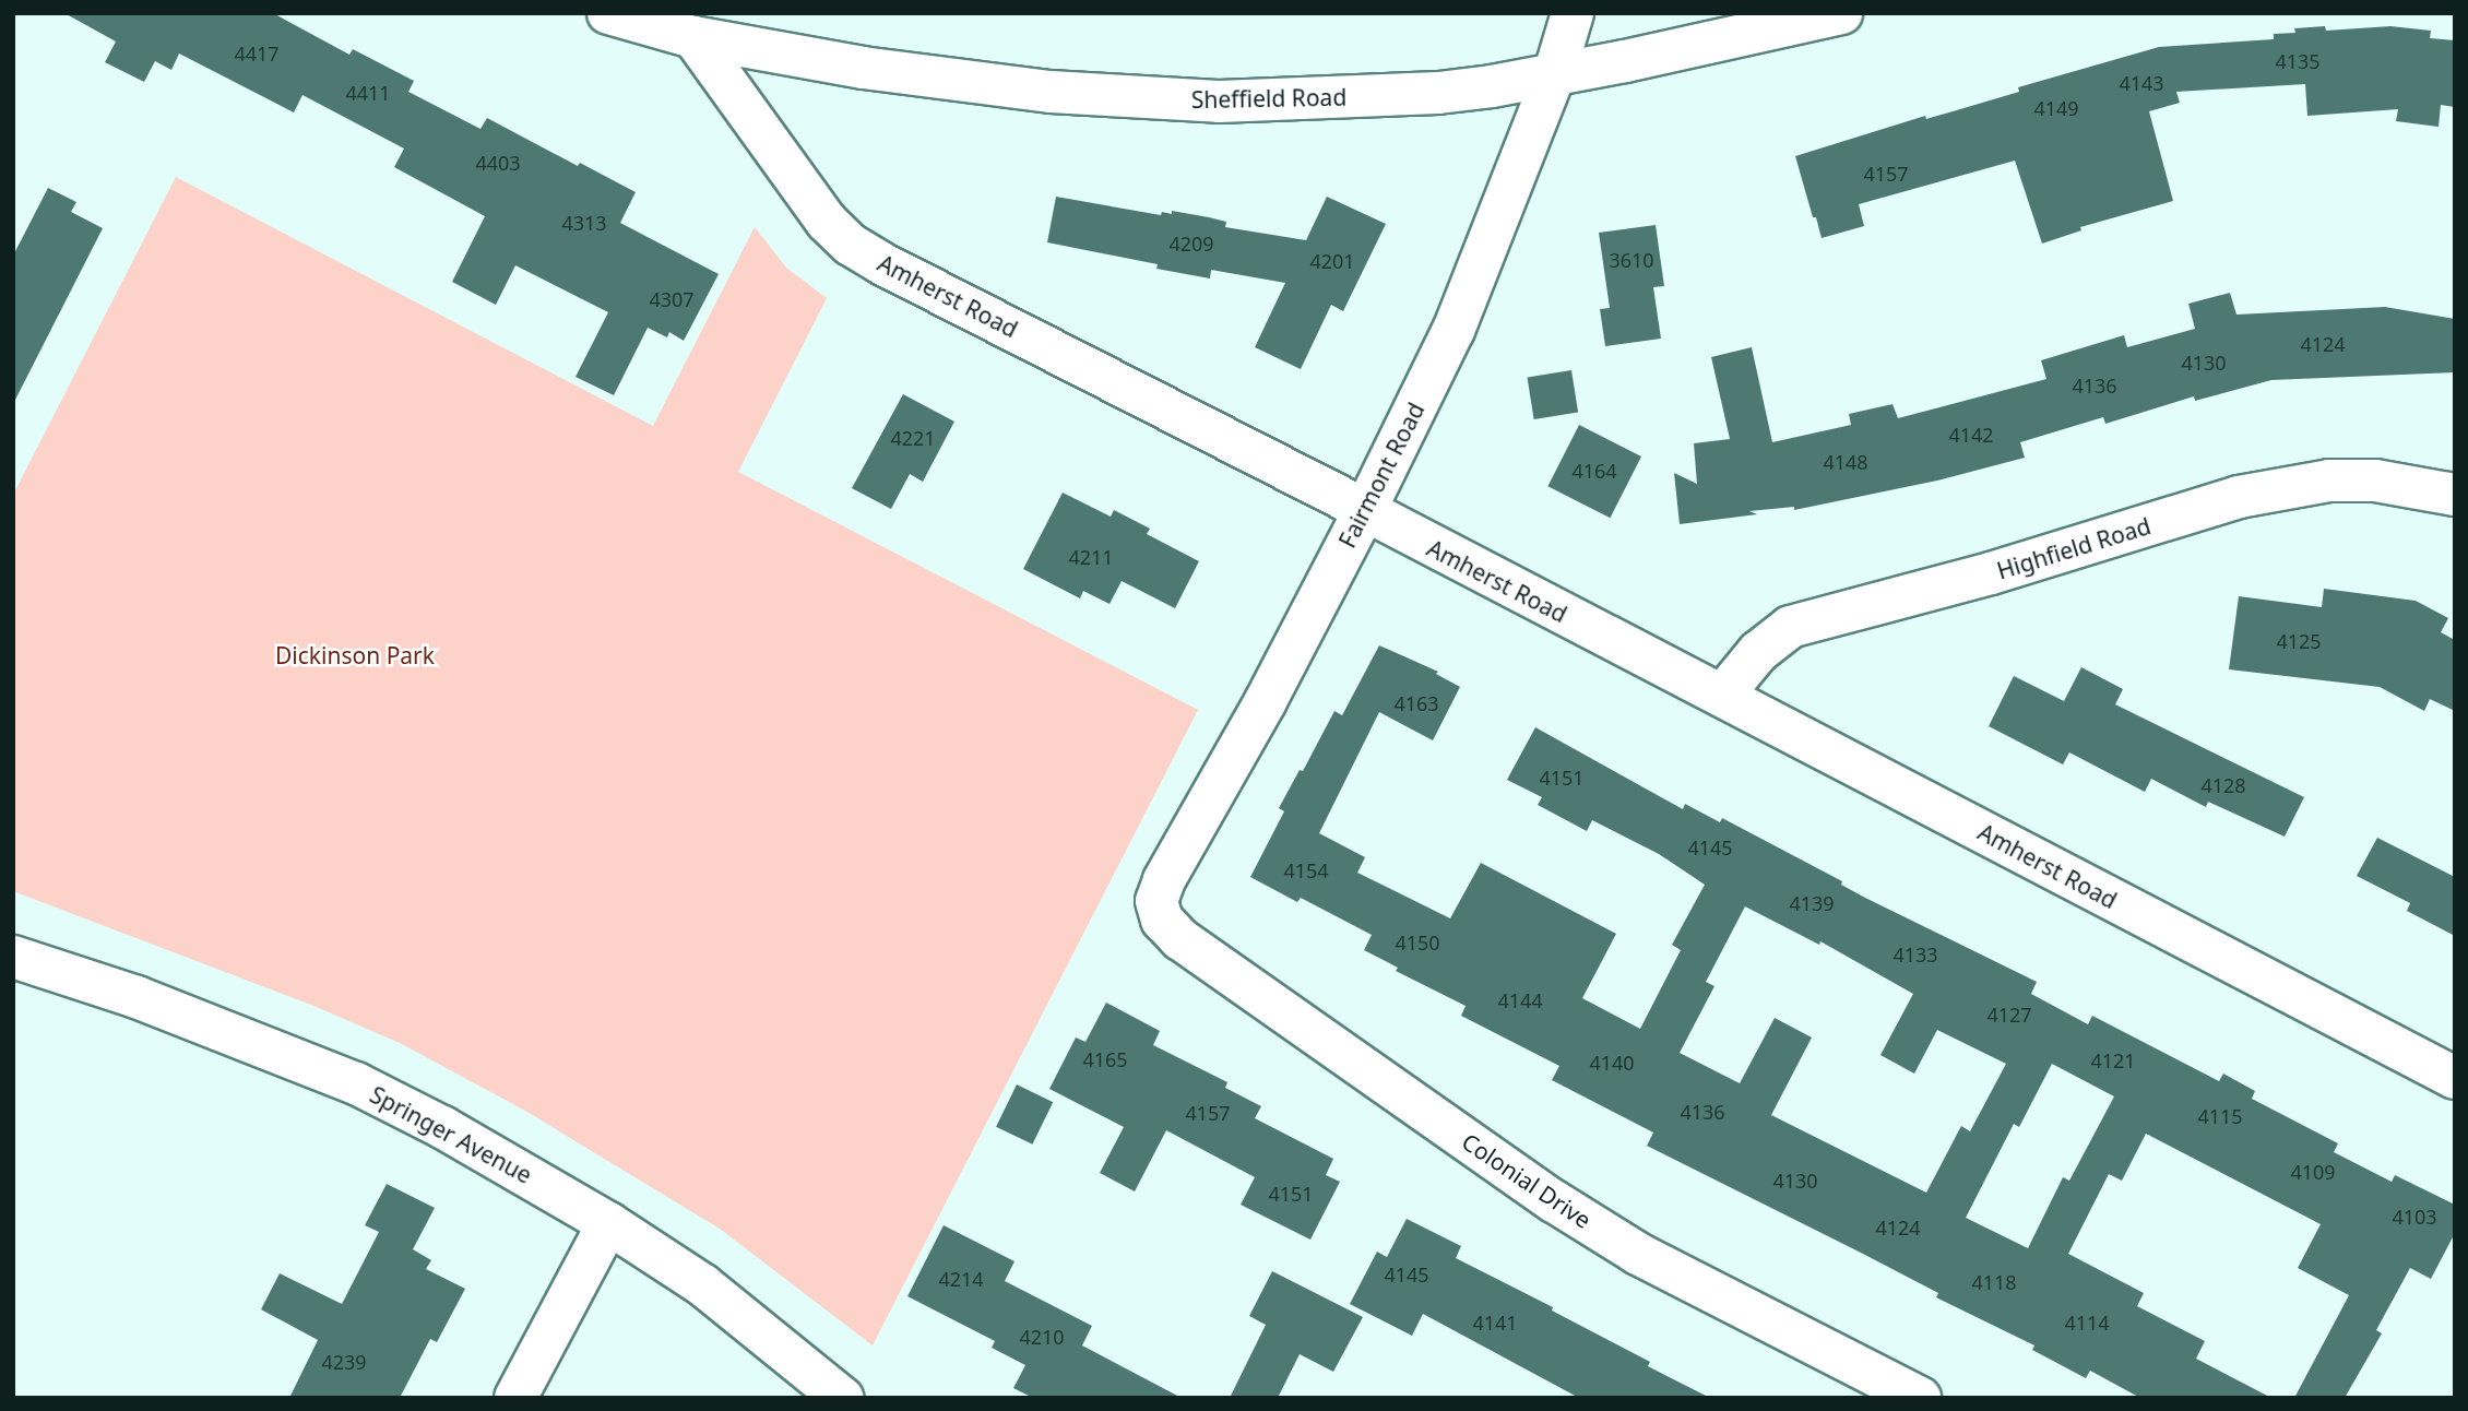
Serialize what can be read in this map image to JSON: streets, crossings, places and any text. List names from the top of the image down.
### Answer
{
  "streets": {
    "street": [
      "Sheffield Road",
      "Amherst Road",
      "Fairmont Road",
      "Highfield Road",
      "Springer Avenue",
      "Colonial Drive"
    ]
  },
  "crossings": [
    ["Sheffield Road", "Amherst Road"],
    ["Sheffield Road", "Fairmont Road"],
    ["Amherst Road", "Fairmont Road"],
    ["Amherst Road", "Highfield Road"],
    ["Fairmont Road", "Colonial Drive"]
  ],
  "parks": ["Dickinson Park"],
  "house_numbers": [
    "4417",
    "4135",
    "4143",
    "4411",
    "4149",
    "4403",
    "4157",
    "4313",
    "4209",
    "3610",
    "4201",
    "4307",
    "4124",
    "4130",
    "4136",
    "4142",
    "4221",
    "4148",
    "4164",
    "4211",
    "4125",
    "4163",
    "4151",
    "4128",
    "4145",
    "4154",
    "4139",
    "4150",
    "4133",
    "4144",
    "4127",
    "4165",
    "4121",
    "4140",
    "4136",
    "4157",
    "4115",
    "4109",
    "4130",
    "4151",
    "4103",
    "4124",
    "4145",
    "4214",
    "4118",
    "4141",
    "4114",
    "4210",
    "4239"
  ]
}
